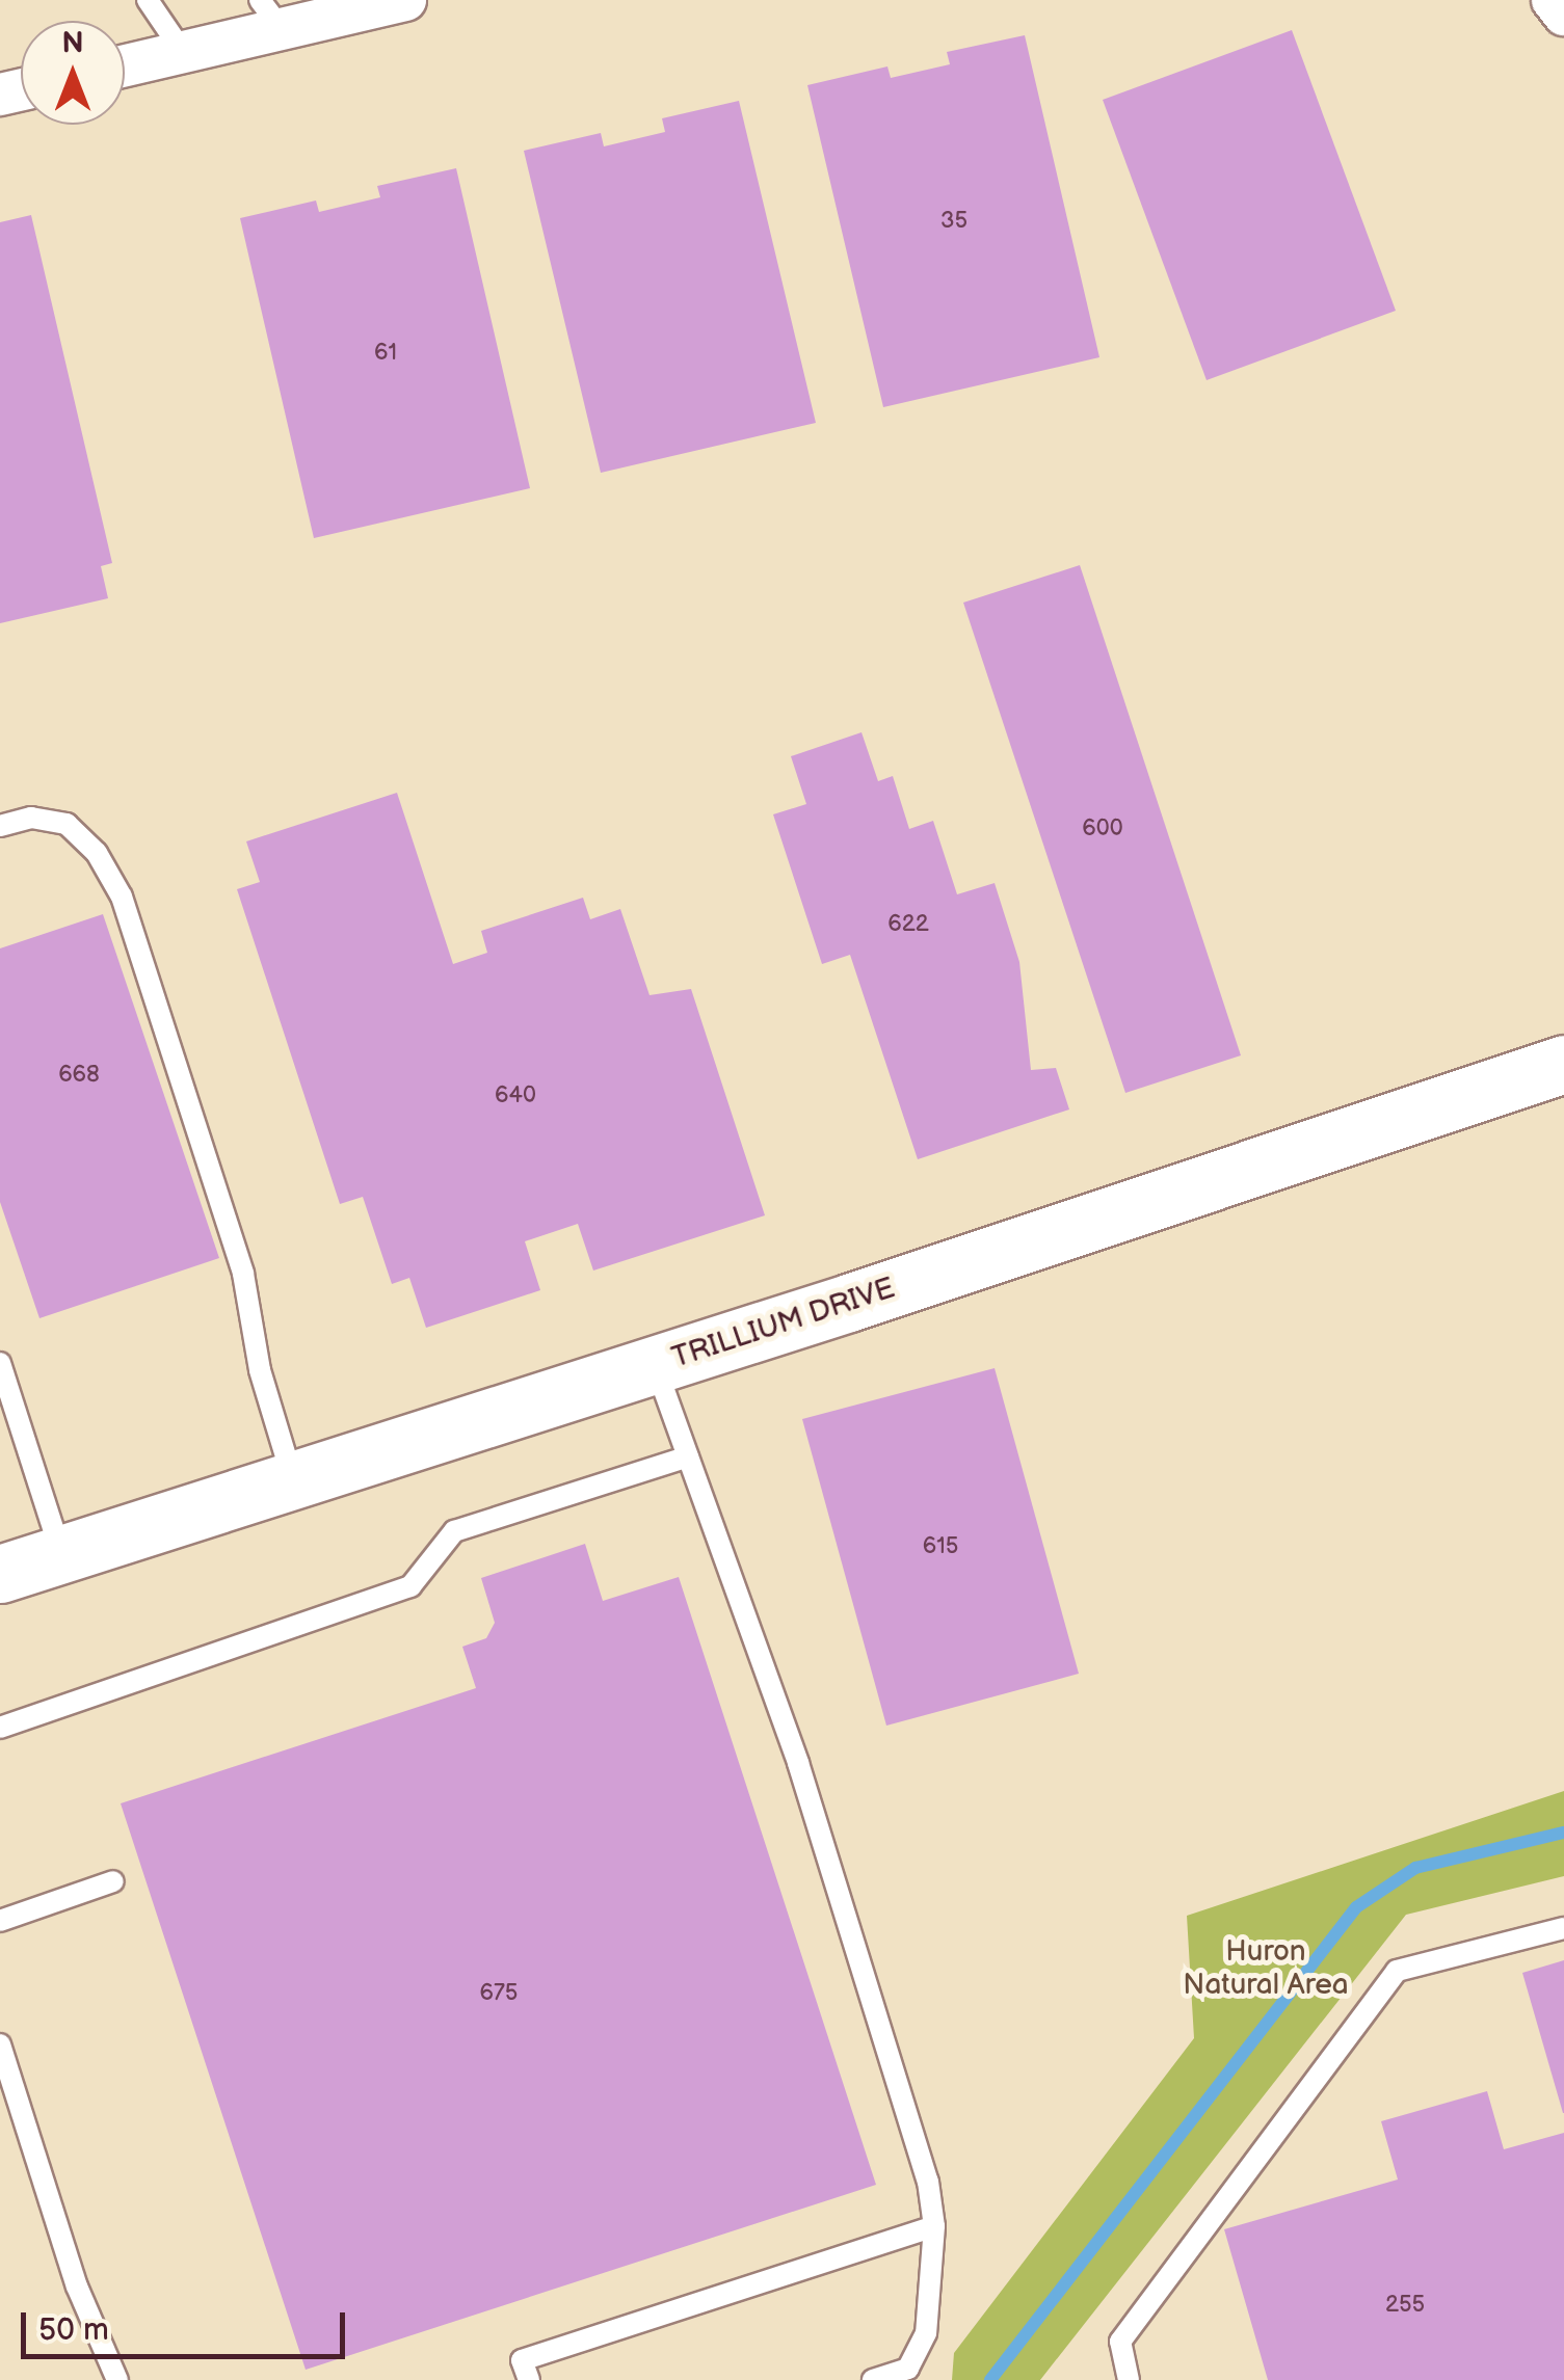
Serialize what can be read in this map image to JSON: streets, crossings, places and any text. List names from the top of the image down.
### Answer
{
  "streets": {
    "street": ["TRILLIUM DRIVE"]
  },
  "parks": ["Huron Natural Area"],
  "house_numbers": [
    "35",
    "61",
    "600",
    "622",
    "668",
    "640",
    "615",
    "675",
    "255"
  ],
  "scale_bar": "50 m",
  "north": "top"
}
